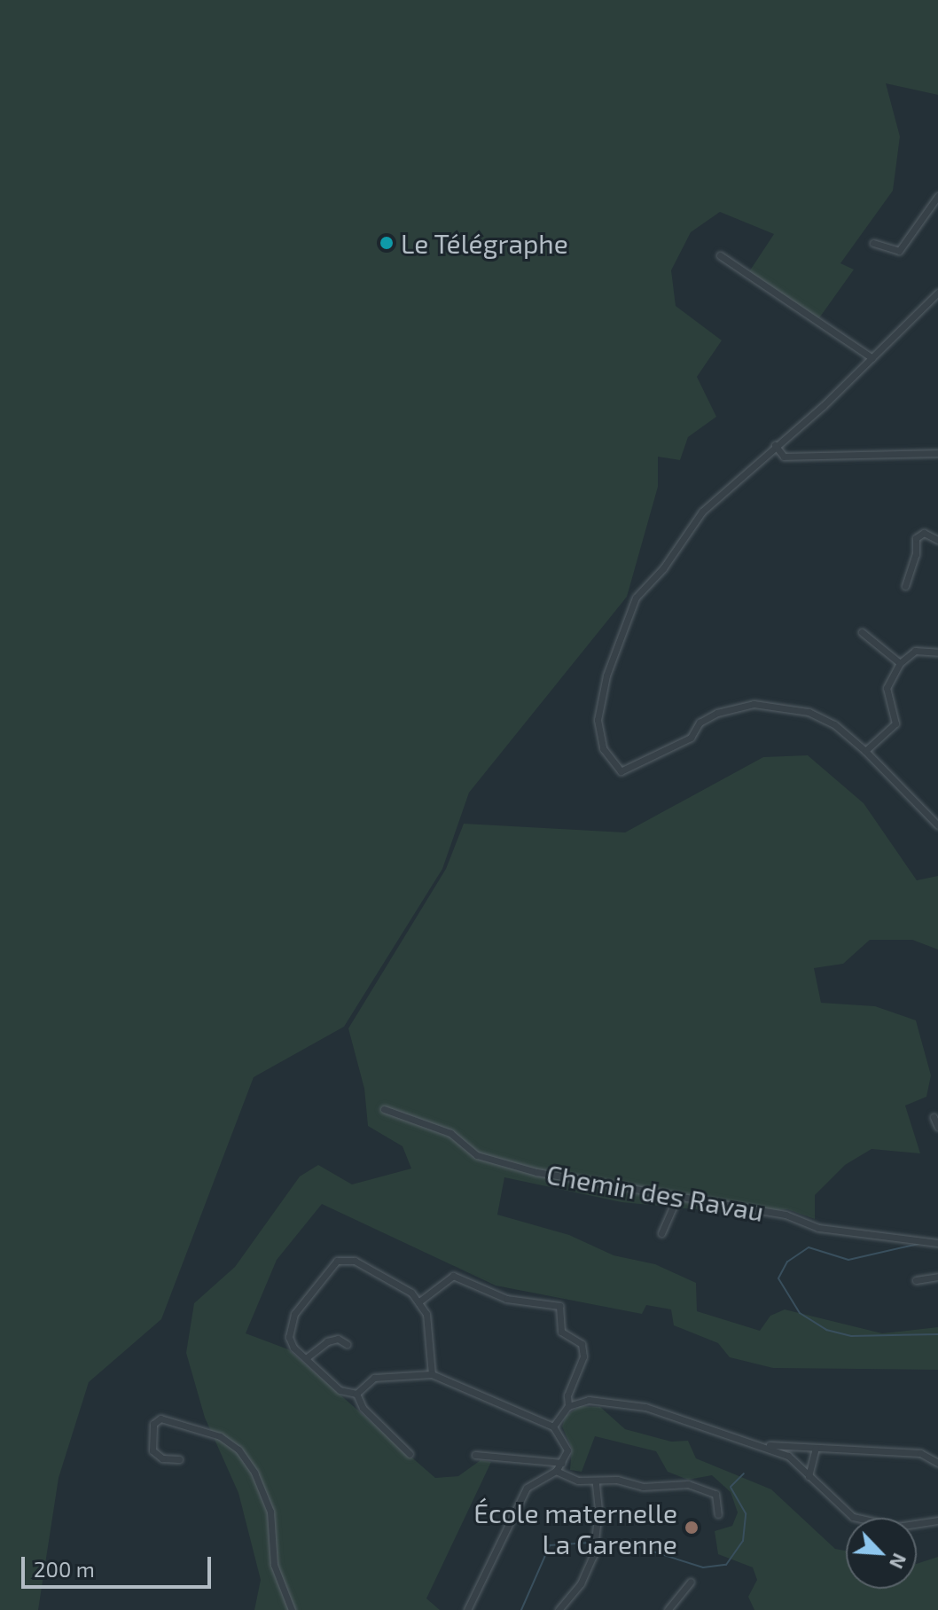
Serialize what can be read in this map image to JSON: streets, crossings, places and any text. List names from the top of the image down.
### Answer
{
  "streets": {
    "street": ["Chemin des Ravau"]
  },
  "places": ["Le Télégraphe", "École maternelle La Garenne"],
  "scale_bar": "200 m",
  "north": "bottom right"
}
